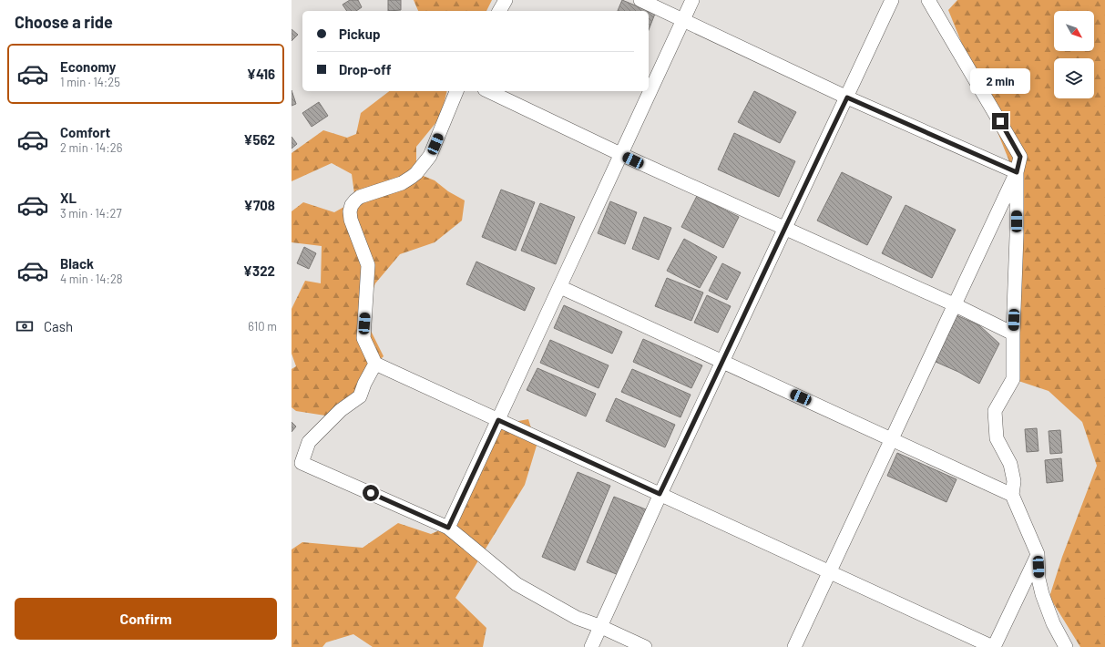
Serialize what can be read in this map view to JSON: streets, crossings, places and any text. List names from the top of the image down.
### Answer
{
  "north": "bottom right",
  "page": {
    "heading": "Choose a ride",
    "banner": ["Pickup", "Drop-off"],
    "list": [
      {
        "name": "Economy",
        "note": "1 min · 14:25",
        "value": "¥416"
      },
      {
        "name": "Comfort",
        "note": "2 min · 14:26",
        "value": "¥562"
      },
      {
        "name": "XL",
        "note": "3 min · 14:27",
        "value": "¥708"
      },
      {
        "name": "Black",
        "note": "4 min · 14:28",
        "value": "¥322"
      }
    ],
    "bubble": "2 min",
    "pay": ["Cash", "610 m"],
    "buttons": "Confirm"
  }
}
